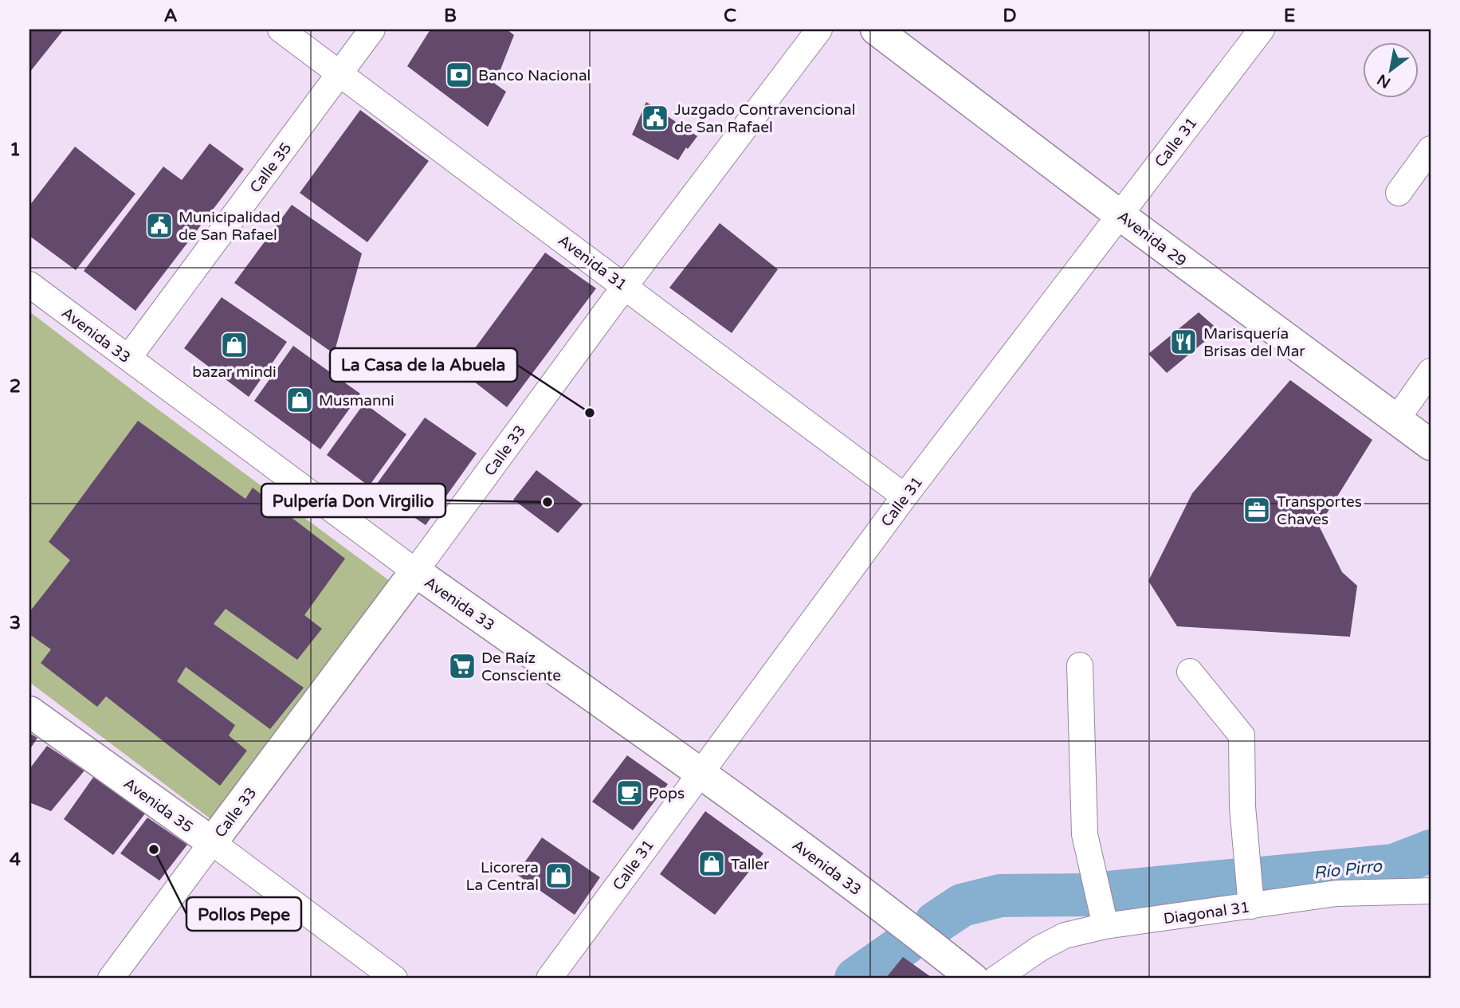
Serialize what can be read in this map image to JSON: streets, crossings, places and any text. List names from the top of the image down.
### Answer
{
  "streets": {
    "main road": [
      "Avenida 29",
      "Avenida 33",
      "Calle 33",
      "Avenida 35"
    ],
    "street": [
      "Calle 31",
      "Calle 35",
      "Avenida 31",
      "Diagonal 31"
    ]
  },
  "crossings": [
    ["Calle 31", "Avenida 29"],
    ["Calle 31", "Avenida 31"],
    ["Calle 31", "Avenida 33"],
    ["Calle 35", "Avenida 31"],
    ["Calle 35", "Avenida 33"],
    ["Avenida 31", "Calle 33"],
    ["Avenida 33", "Calle 33"],
    ["Calle 33", "Avenida 35"]
  ],
  "water": ["Río Pirro"],
  "places": {
    "bank": ["Banco Nacional"],
    "public building": ["Juzgado Contravencional de San Rafael", "Municipalidad de San Rafael"],
    "restaurant": ["Marisquería Brisas del Mar"],
    "shop": [
      "bazar mindi",
      "Musmanni",
      "Taller",
      "Licorera La Central"
    ],
    "other": ["La Casa de la Abuela", "Pulpería Don Virgilio", "Pollos Pepe"],
    "office": ["Transportes Chaves"],
    "supermarket": ["De Raíz Consciente"],
    "cafe": ["Pops"]
  },
  "north": "bottom left",
  "grid": {
    "columns": [
      "A",
      "B",
      "C",
      "D",
      "E"
    ],
    "rows": [
      "1",
      "2",
      "3",
      "4"
    ]
  }
}
